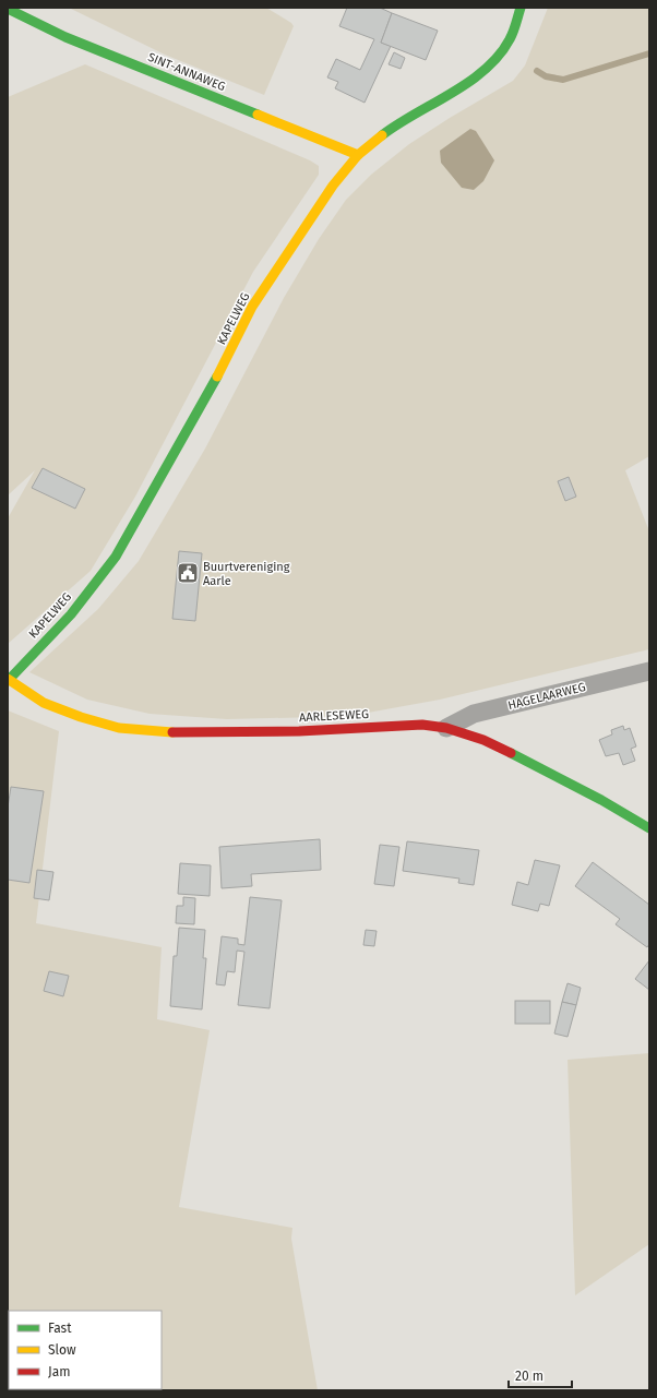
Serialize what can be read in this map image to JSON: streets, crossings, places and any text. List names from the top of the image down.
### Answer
{
  "streets": {
    "street": [
      "SINT-ANNAWEG",
      "KAPELWEG",
      "HAGELAARWEG",
      "AARLESEWEG"
    ]
  },
  "crossings": [
    ["SINT-ANNAWEG", "KAPELWEG"],
    ["KAPELWEG", "AARLESEWEG"],
    ["HAGELAARWEG", "AARLESEWEG"]
  ],
  "places": {
    "public building": ["Buurtvereniging Aarle"]
  },
  "legend": ["Fast", "Slow", "Jam"],
  "scale_bar": "20 m"
}
